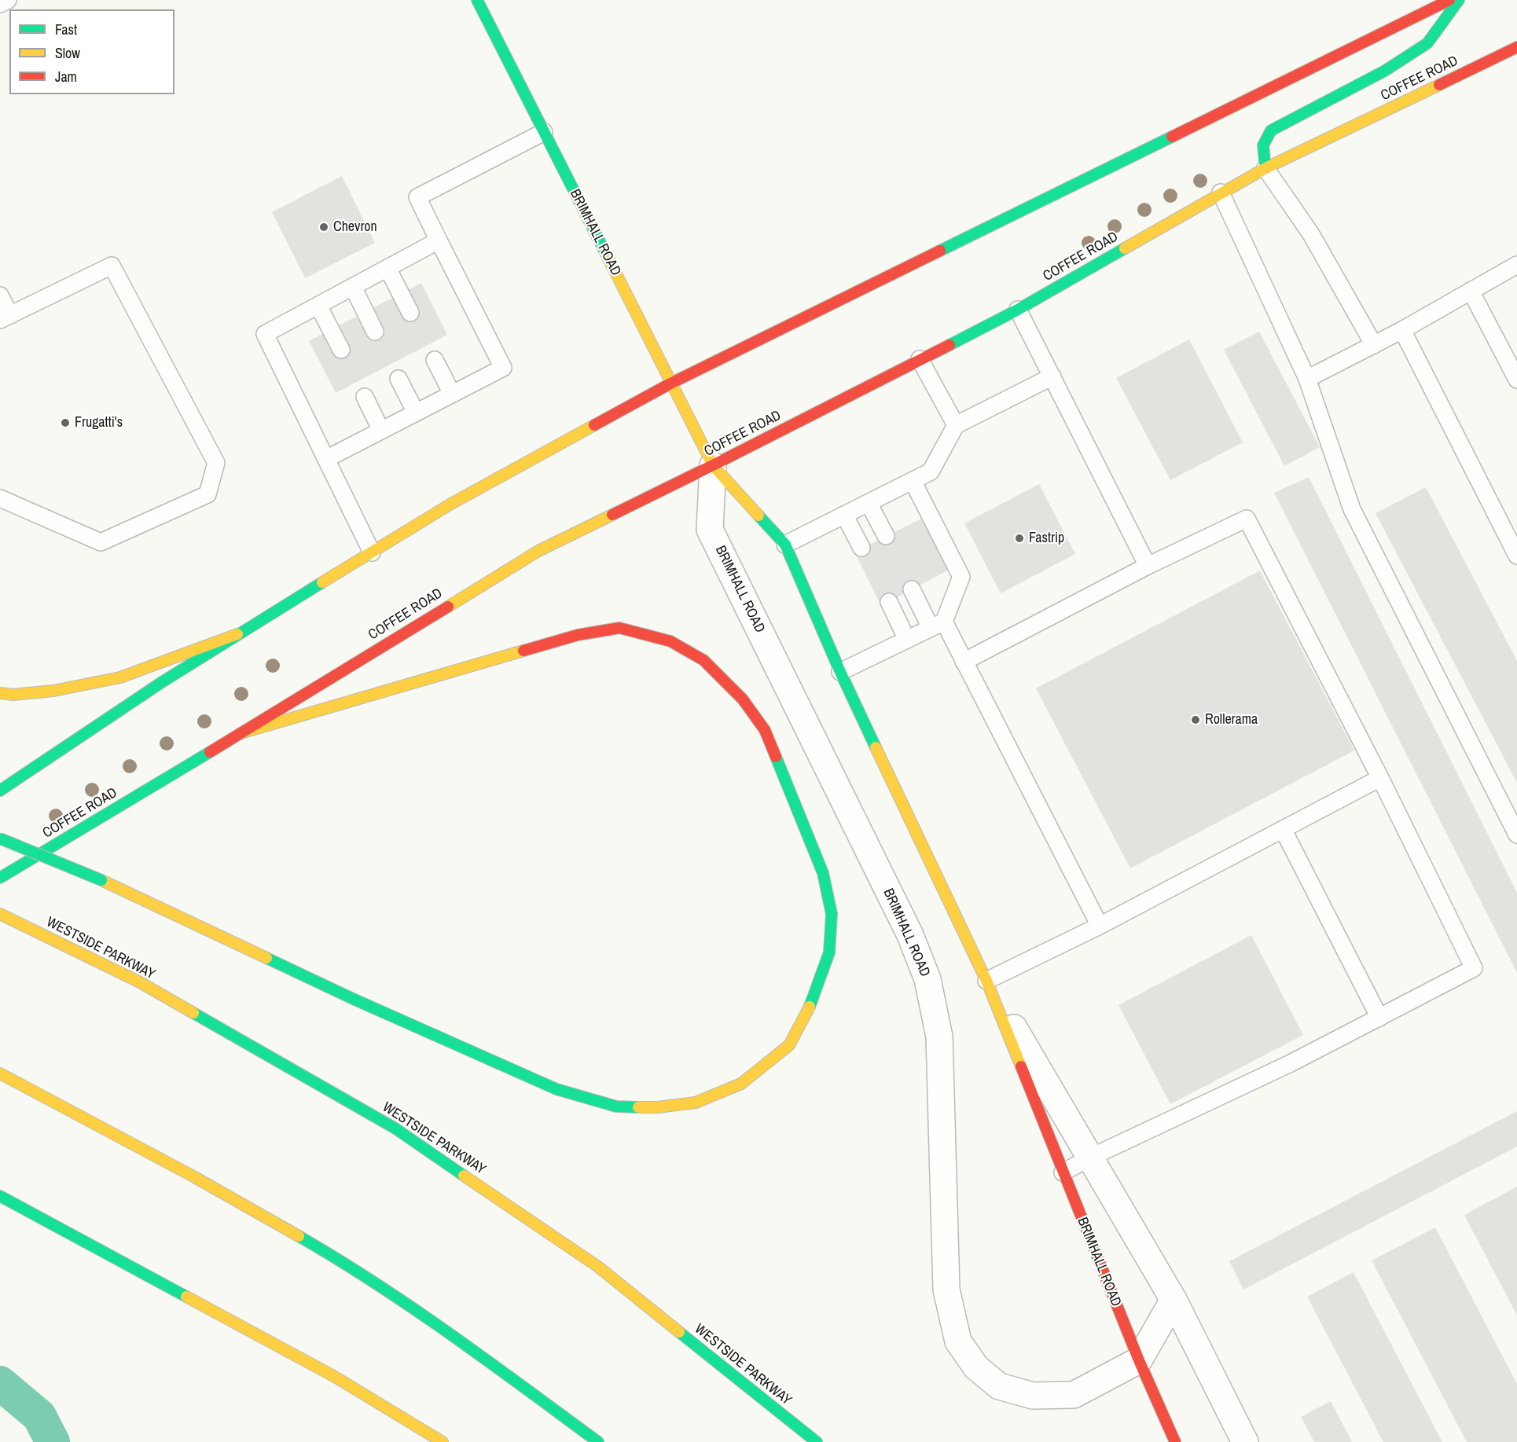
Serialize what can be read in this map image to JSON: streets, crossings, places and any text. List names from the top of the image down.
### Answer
{
  "streets": {
    "main road": ["COFFEE ROAD", "BRIMHALL ROAD", "WESTSIDE PARKWAY"]
  },
  "crossings": [
    ["COFFEE ROAD", "BRIMHALL ROAD"]
  ],
  "places": [
    "Chevron",
    "Frugatti's",
    "Fastrip",
    "Rollerama"
  ],
  "legend": ["Fast", "Slow", "Jam"]
}
